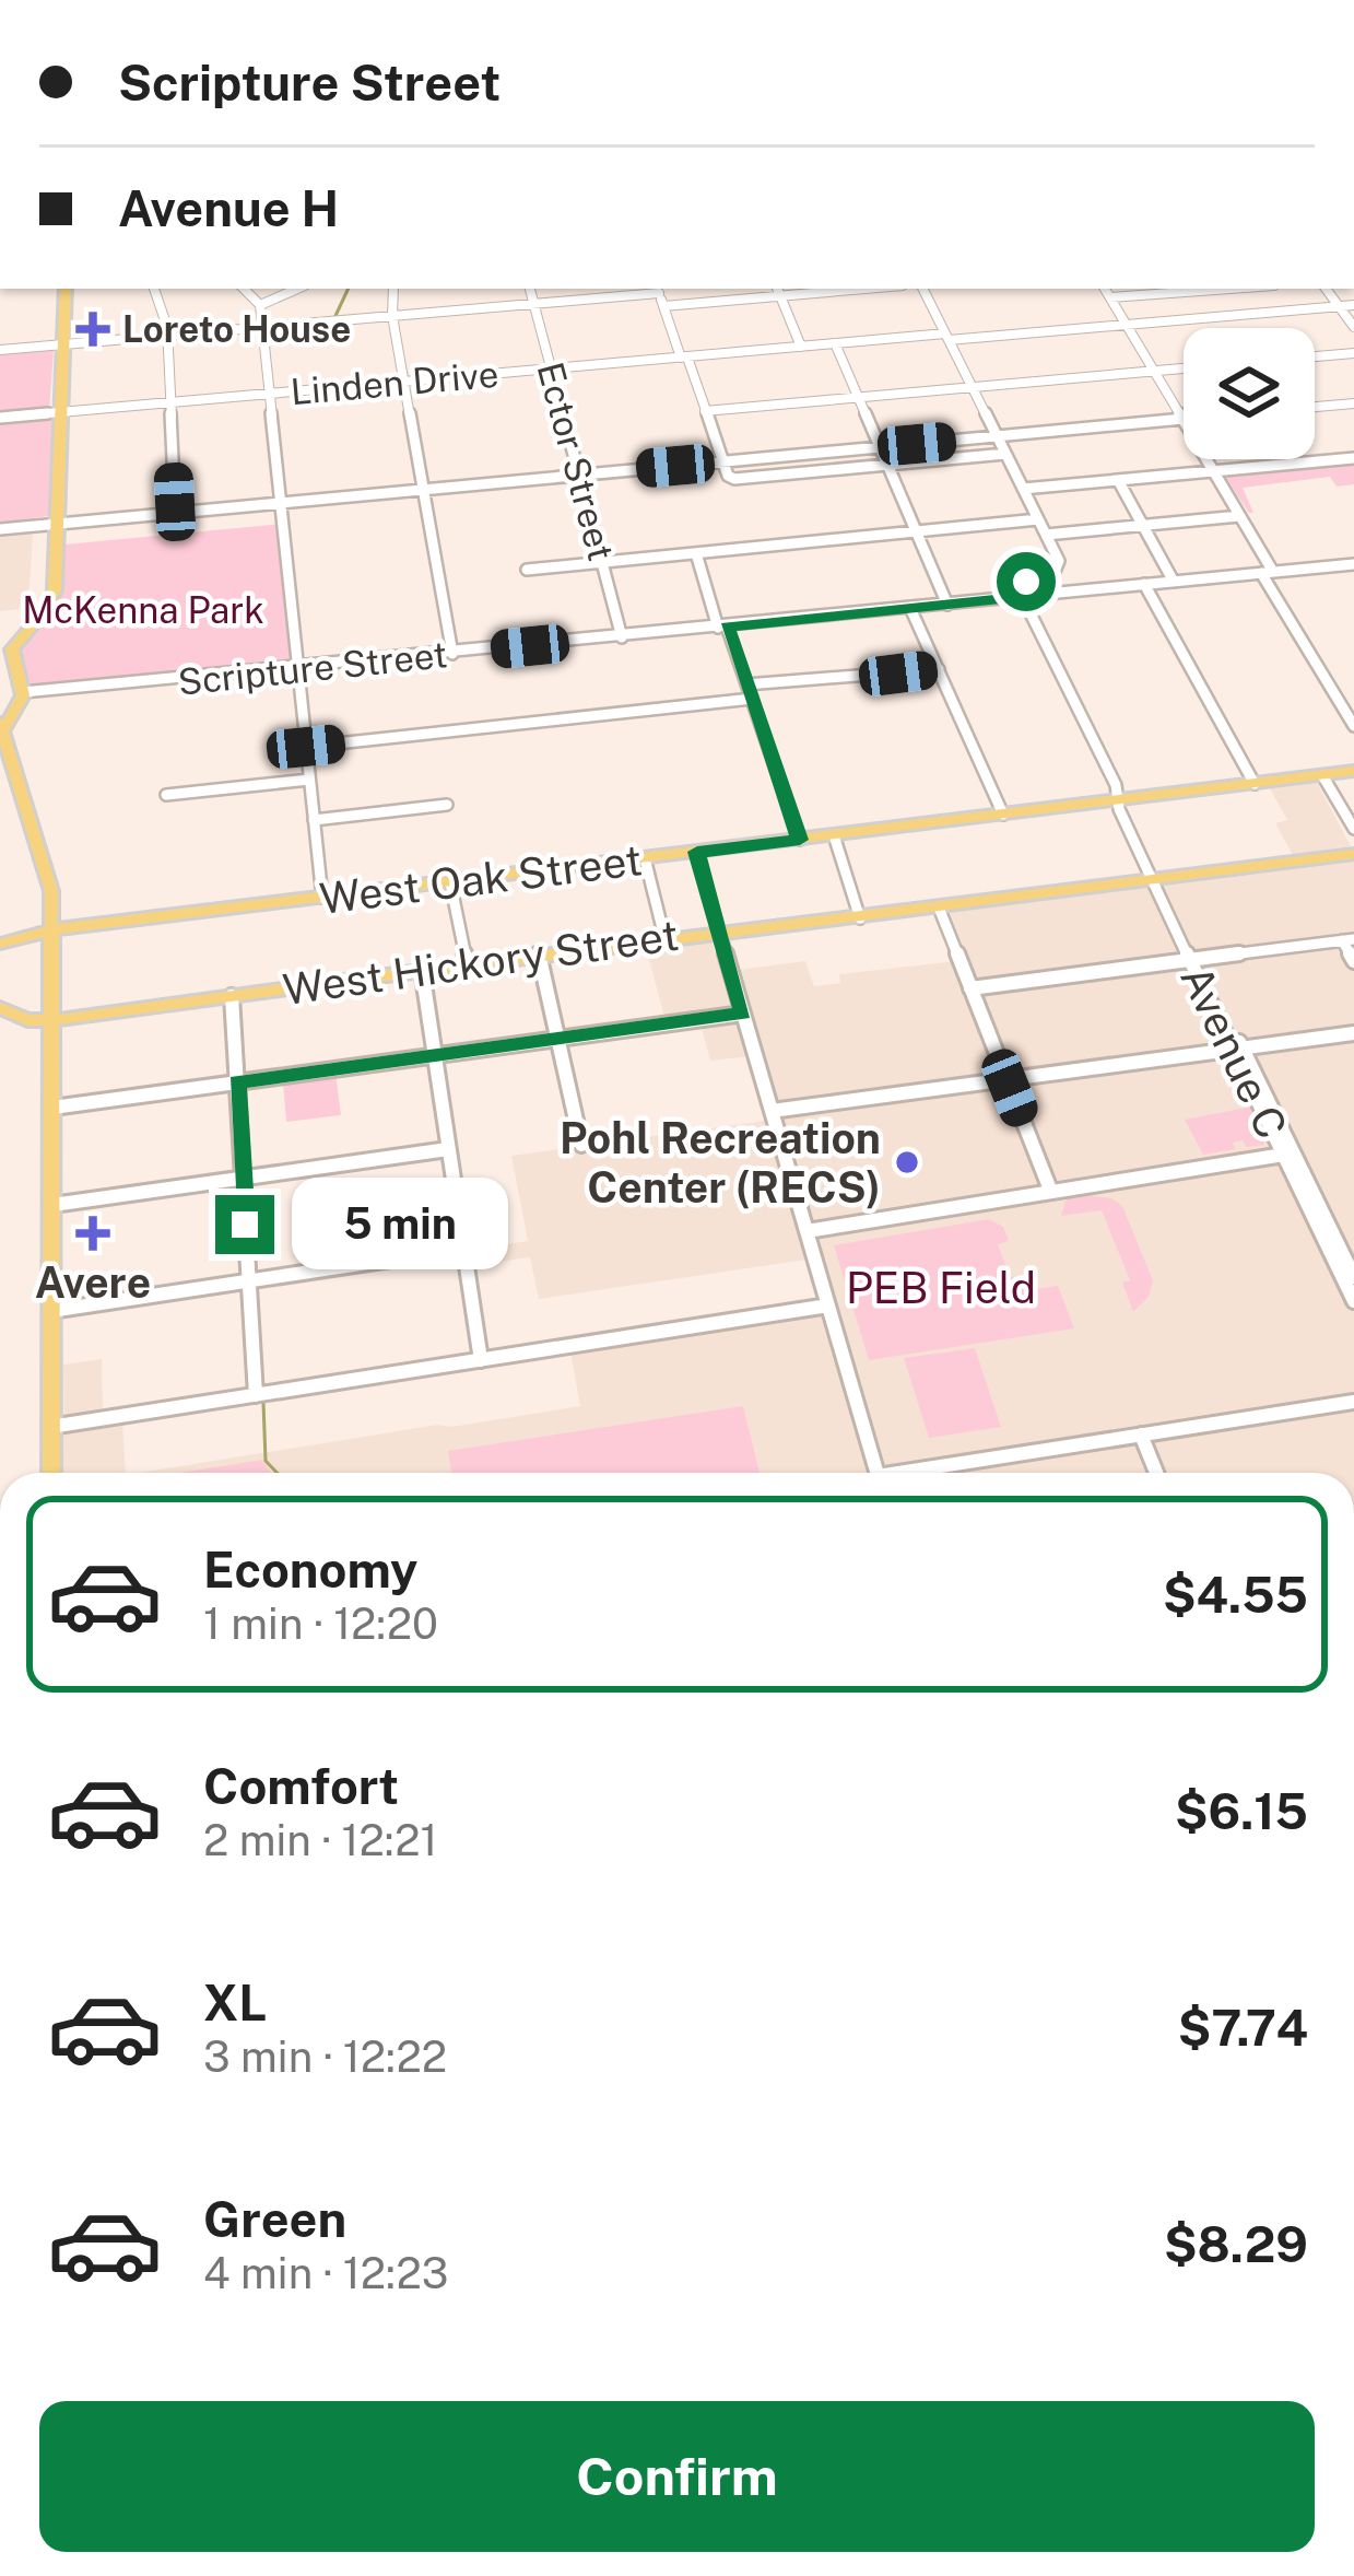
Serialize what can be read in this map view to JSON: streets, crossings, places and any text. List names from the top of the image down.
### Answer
{
  "streets": {
    "main road": ["West Oak Street", "West Hickory Street"],
    "street": [
      "Linden Drive",
      "Ector Street",
      "Scripture Street",
      "Avenue C"
    ]
  },
  "crossings": [
    ["Linden Drive", "Ector Street"],
    ["Ector Street", "Scripture Street"],
    ["Scripture Street", "Avenue C"],
    ["West Oak Street", "Avenue C"],
    ["West Hickory Street", "Avenue C"]
  ],
  "parks": ["McKenna Park", "PEB Field"],
  "places": {
    "health": ["Loreto House", "Avere"],
    "other": ["Pohl Recreation Center (RECS)"]
  },
  "page": {
    "banner": ["Scripture Street", "Avenue H"],
    "bubble": "5 min",
    "list": [
      {
        "name": "Economy",
        "note": "1 min · 12:20",
        "value": "$4.55"
      },
      {
        "name": "Comfort",
        "note": "2 min · 12:21",
        "value": "$6.15"
      },
      {
        "name": "XL",
        "note": "3 min · 12:22",
        "value": "$7.74"
      },
      {
        "name": "Green",
        "note": "4 min · 12:23",
        "value": "$8.29"
      }
    ],
    "buttons": "Confirm"
  }
}
